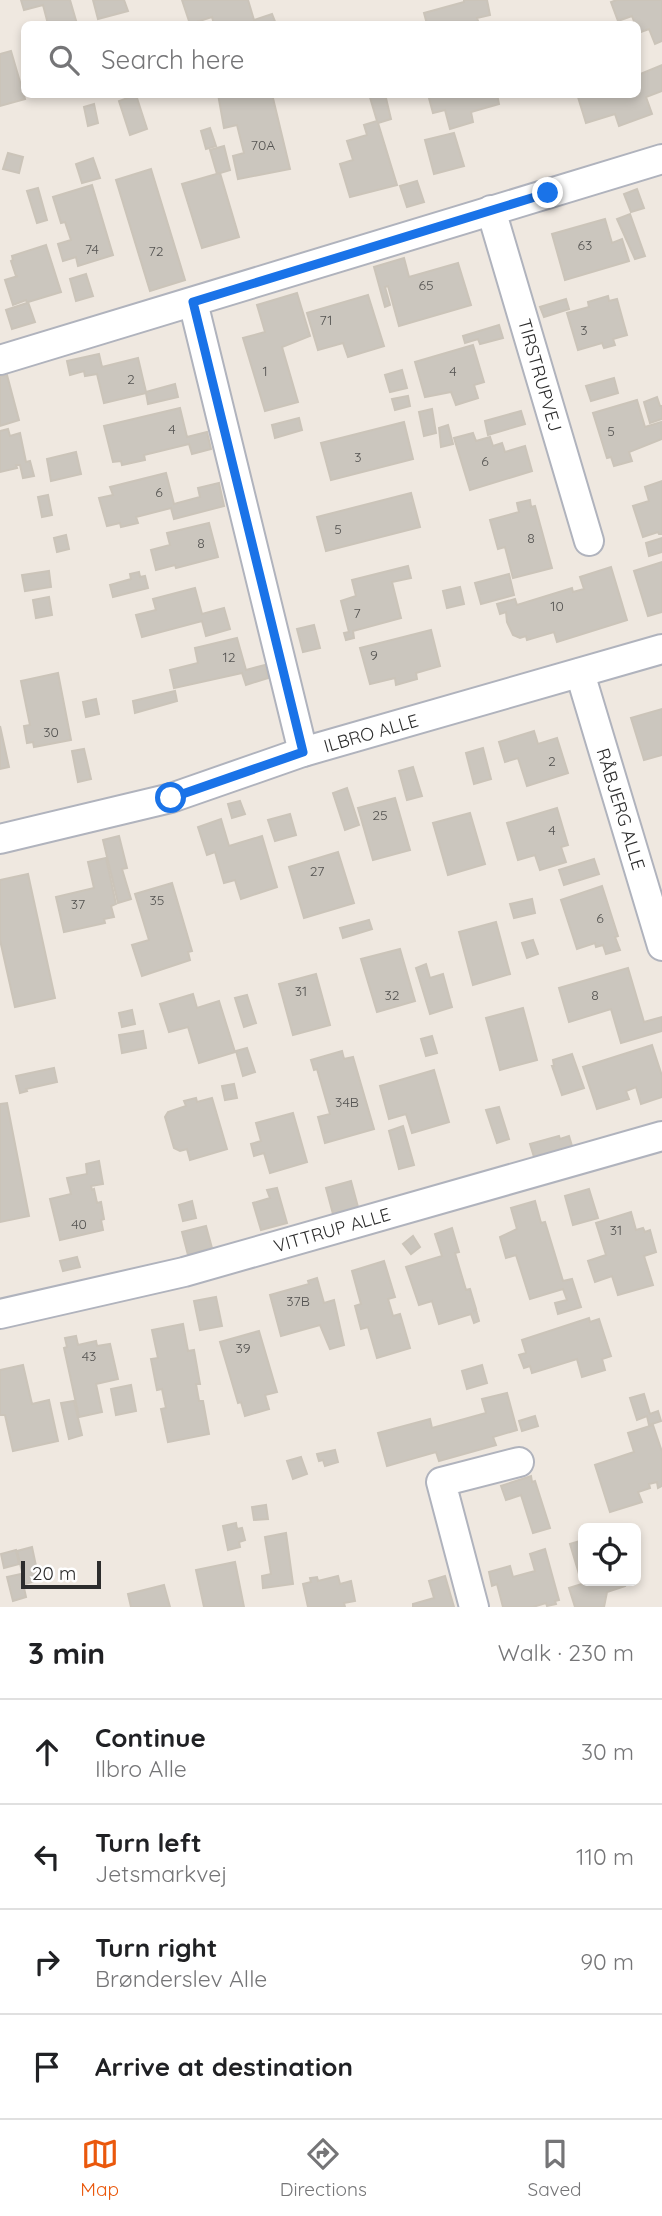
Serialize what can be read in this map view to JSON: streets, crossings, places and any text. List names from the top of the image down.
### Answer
{
  "streets": {
    "street": [
      "TIRSTRUPVEJ",
      "ILBRO ALLE",
      "RÅBJERG ALLE",
      "VITTRUP ALLE"
    ]
  },
  "crossings": [
    ["ILBRO ALLE", "RÅBJERG ALLE"]
  ],
  "house_numbers": [
    "70A",
    "63",
    "74",
    "72",
    "65",
    "71",
    "3",
    "1",
    "4",
    "2",
    "4",
    "5",
    "3",
    "6",
    "6",
    "5",
    "8",
    "8",
    "10",
    "7",
    "9",
    "12",
    "30",
    "2",
    "25",
    "4",
    "27",
    "35",
    "37",
    "6",
    "31",
    "32",
    "8",
    "34B",
    "40",
    "31",
    "37B",
    "39",
    "43"
  ],
  "scale_bar": "20 m",
  "page": {
    "search": "Search here",
    "scale": "20 m",
    "heading": ["3 min", "Walk · 230 m"],
    "list": [
      ["Continue", "Ilbro Alle", "30 m"],
      ["Turn left", "Jetsmarkvej", "110 m"],
      ["Turn right", "Brønderslev Alle", "90 m"],
      "Arrive at destination"
    ],
    "nav": ["Map", "Directions", "Saved"]
  }
}
